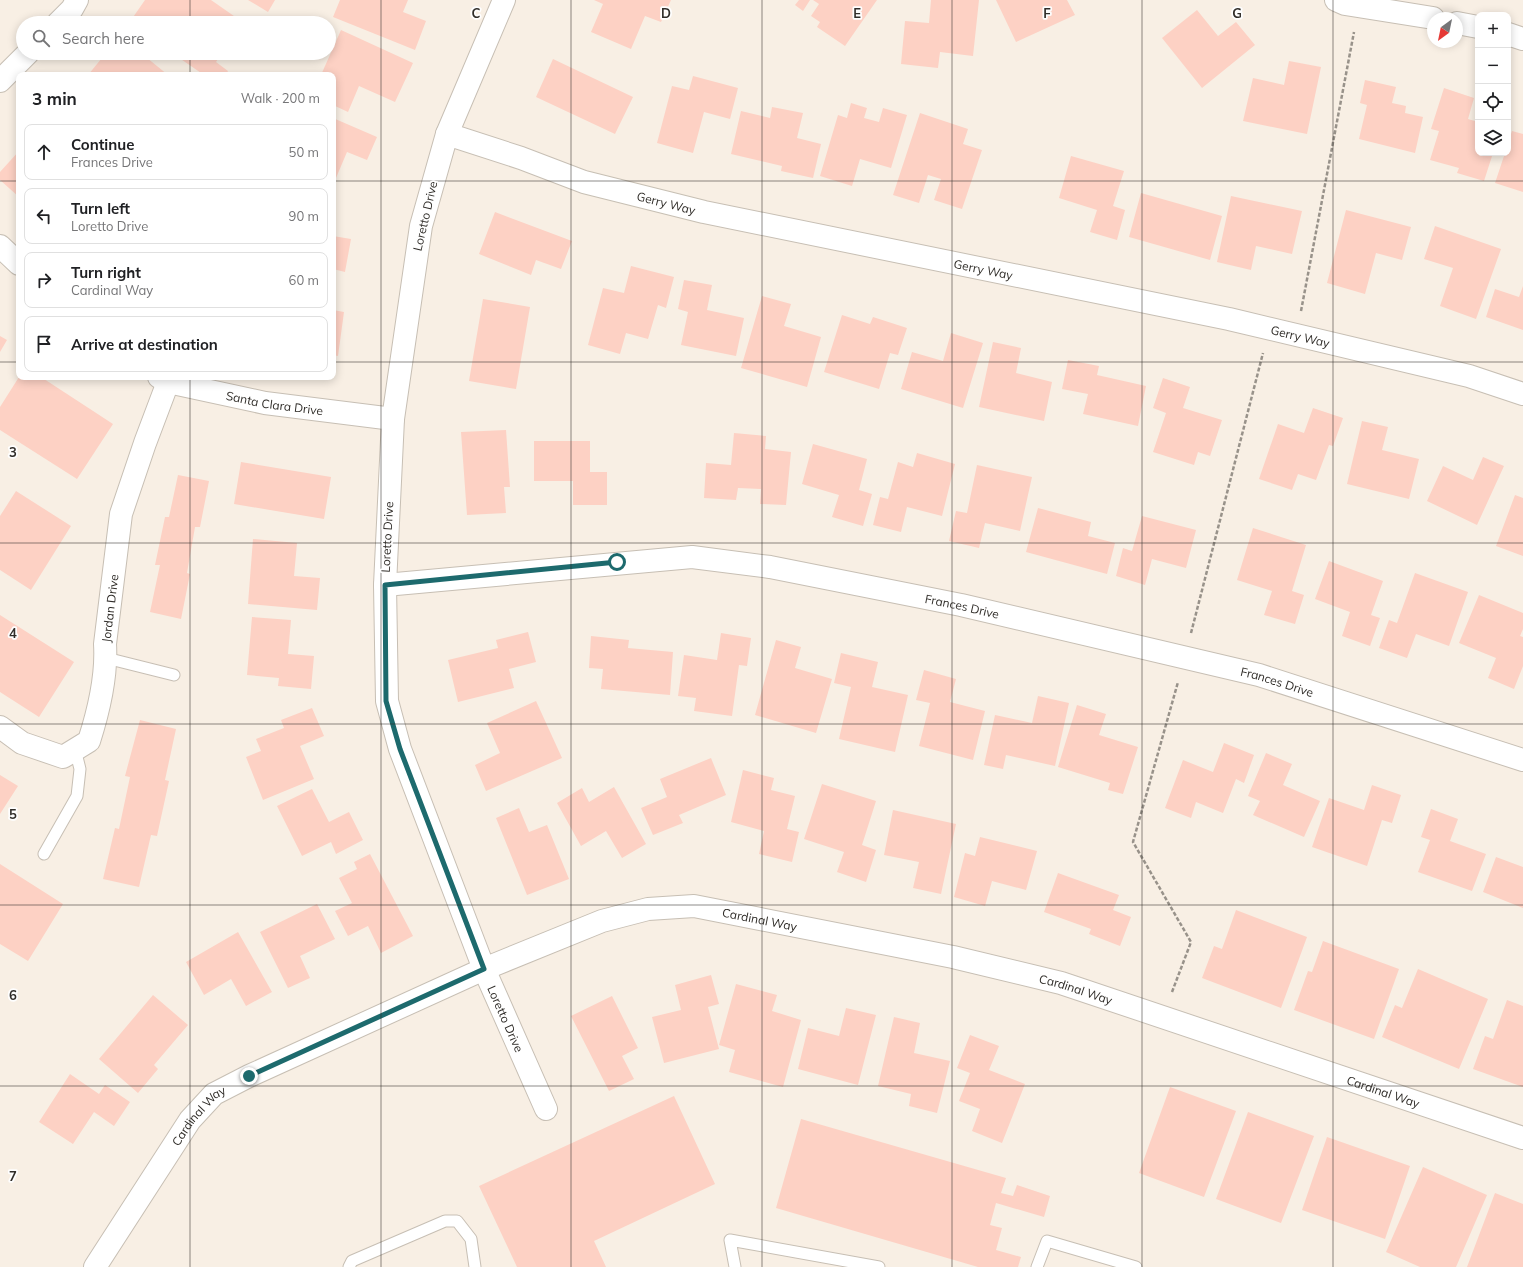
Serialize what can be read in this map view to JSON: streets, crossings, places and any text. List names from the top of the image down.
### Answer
{
  "streets": {
    "street": [
      "Gerry Way",
      "Loretto Drive",
      "Santa Clara Drive",
      "Frances Drive",
      "Jordan Drive",
      "Cardinal Way"
    ]
  },
  "crossings": [
    ["Gerry Way", "Loretto Drive"],
    ["Loretto Drive", "Santa Clara Drive"],
    ["Loretto Drive", "Frances Drive"],
    ["Loretto Drive", "Cardinal Way"]
  ],
  "north": "bottom left",
  "page": {
    "map_buttons": ["+", "−"],
    "search": "Search here",
    "heading": ["3 min", "Walk · 200 m"],
    "list": [
      ["Continue", "Frances Drive", "50 m"],
      ["Turn left", "Loretto Drive", "90 m"],
      ["Turn right", "Cardinal Way", "60 m"],
      "Arrive at destination"
    ]
  },
  "grid": {
    "columns": [
      "C",
      "D",
      "E",
      "F",
      "G"
    ],
    "rows": [
      "3",
      "4",
      "5",
      "6",
      "7"
    ]
  }
}
